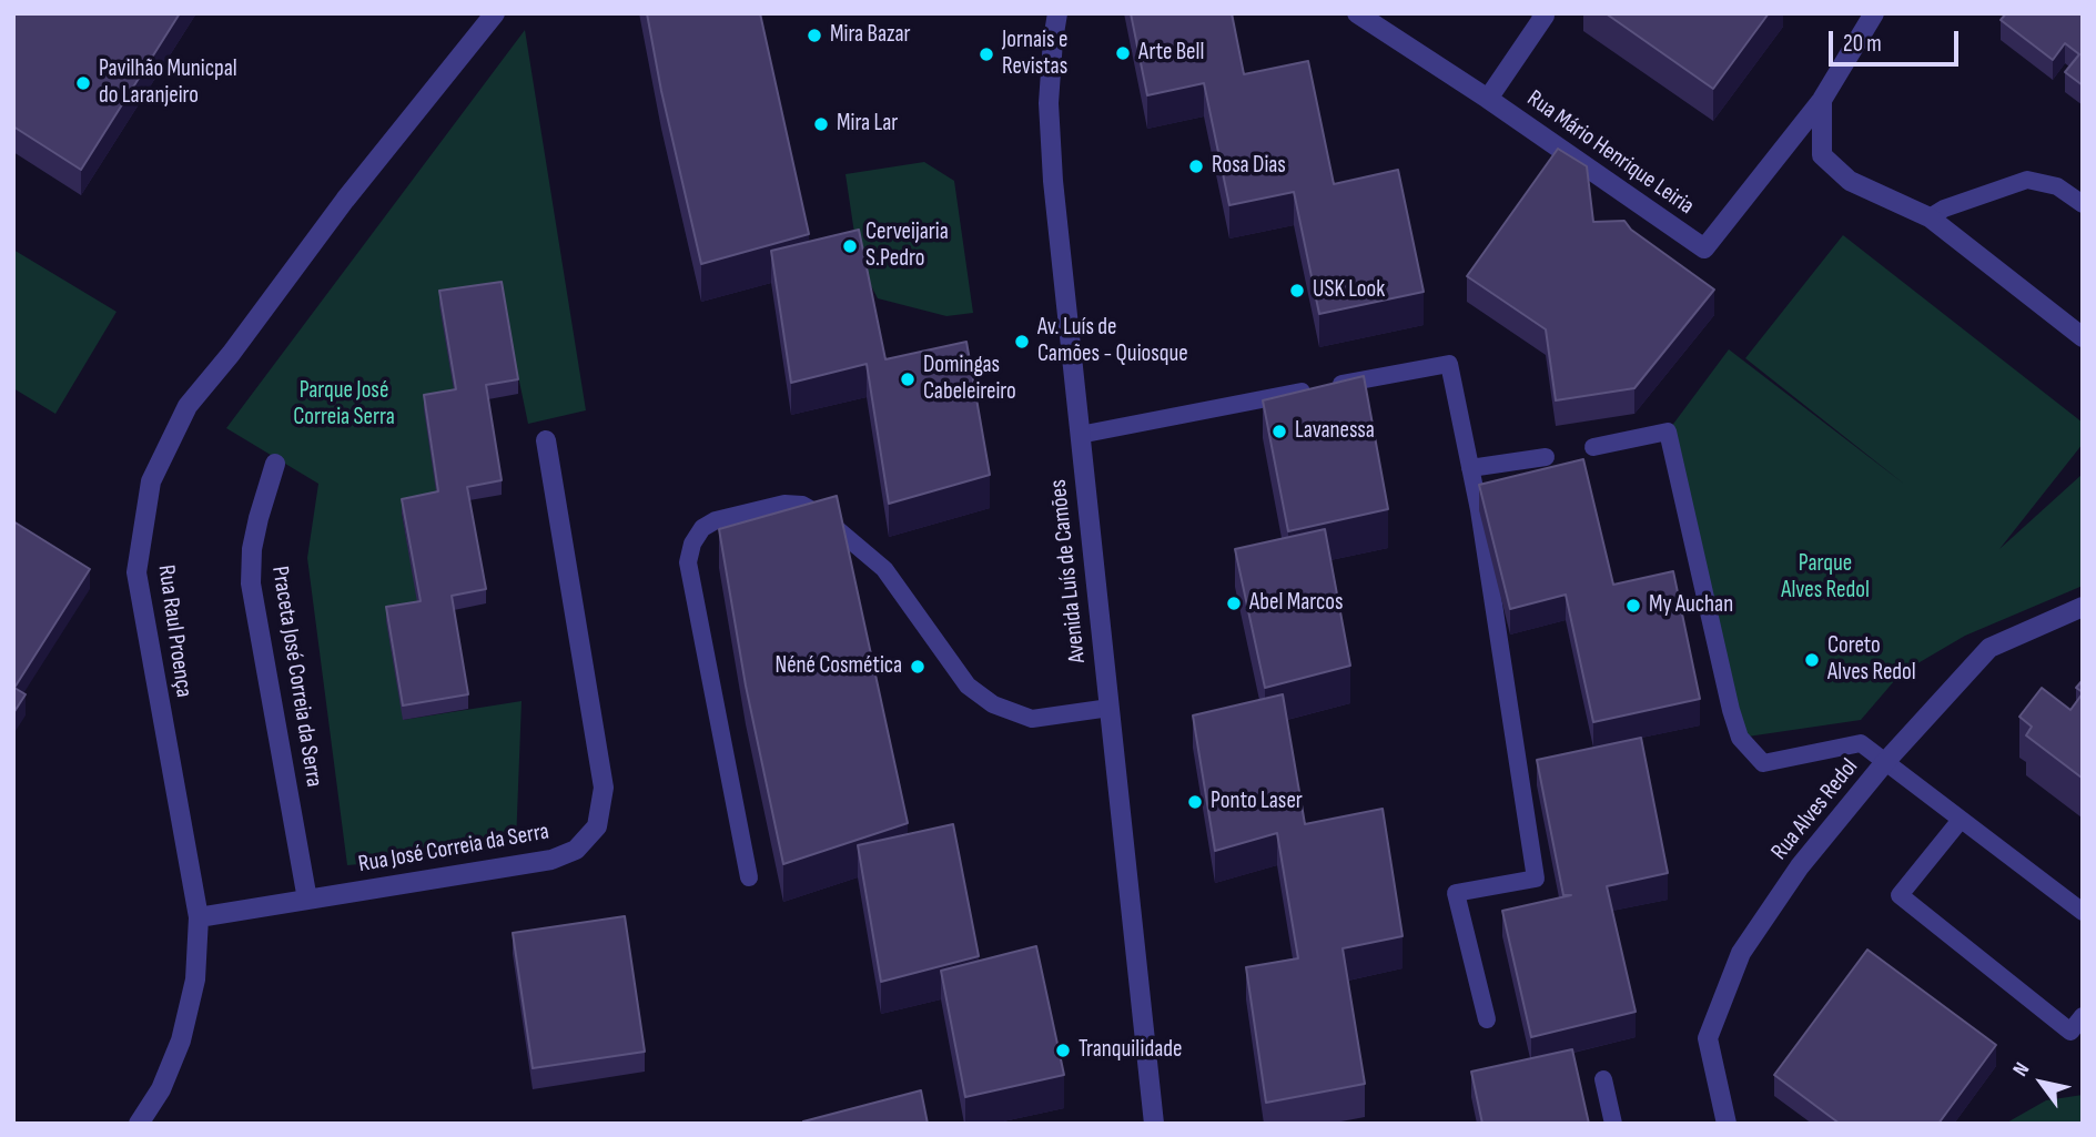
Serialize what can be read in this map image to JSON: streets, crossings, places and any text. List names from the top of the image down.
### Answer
{
  "streets": {
    "street": [
      "Rua Mário Henrique Leiria",
      "Avenida Luís de Camões",
      "Rua Raul Proença",
      "Praceta José Correia da Serra",
      "Rua Alves Redol",
      "Rua José Correia da Serra"
    ]
  },
  "crossings": [
    ["Rua Raul Proença", "Rua José Correia da Serra"],
    ["Praceta José Correia da Serra", "Rua José Correia da Serra"]
  ],
  "parks": ["Parque José Correia Serra", "Parque Alves Redol"],
  "places": [
    "Mira Bazar",
    "Arte Bell",
    "Jornais e Revistas",
    "Pavilhão Municpal do Laranjeiro",
    "Mira Lar",
    "Rosa Dias",
    "Cerveijaria S.Pedro",
    "USK Look",
    "Av. Luís de Camões - Quiosque",
    "Domingas Cabeleireiro",
    "Lavanessa",
    "Abel Marcos",
    "My Auchan",
    "Coreto Alves Redol",
    "Néné Cosmética",
    "Ponto Laser",
    "Tranquilidade"
  ],
  "scale_bar": "20 m",
  "north": "top left"
}
